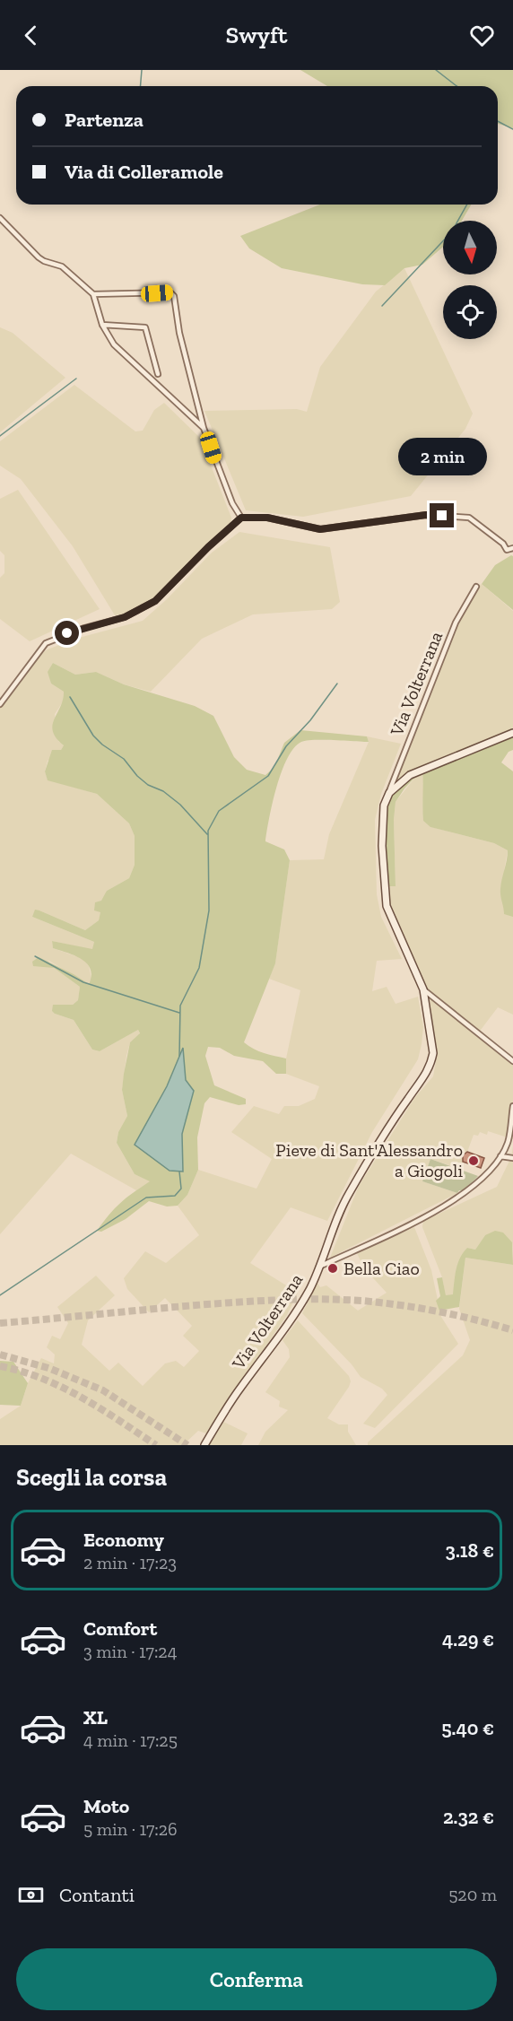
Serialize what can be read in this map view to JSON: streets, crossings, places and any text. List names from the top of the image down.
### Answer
{
  "streets": {
    "main road": ["Via Volterrana"]
  },
  "places": ["Pieve di Sant'Alessandro a Giogoli", "Bella Ciao"],
  "north": "bottom",
  "page": {
    "header": "Swyft",
    "banner": ["Partenza", "Via di Colleramole"],
    "bubble": "2 min",
    "heading": "Scegli la corsa",
    "list": [
      {
        "name": "Economy",
        "note": "2 min · 17:23",
        "value": "3.18 €"
      },
      {
        "name": "Comfort",
        "note": "3 min · 17:24",
        "value": "4.29 €"
      },
      {
        "name": "XL",
        "note": "4 min · 17:25",
        "value": "5.40 €"
      },
      {
        "name": "Moto",
        "note": "5 min · 17:26",
        "value": "2.32 €"
      }
    ],
    "pay": ["Contanti", "520 m"],
    "buttons": "Conferma"
  }
}
